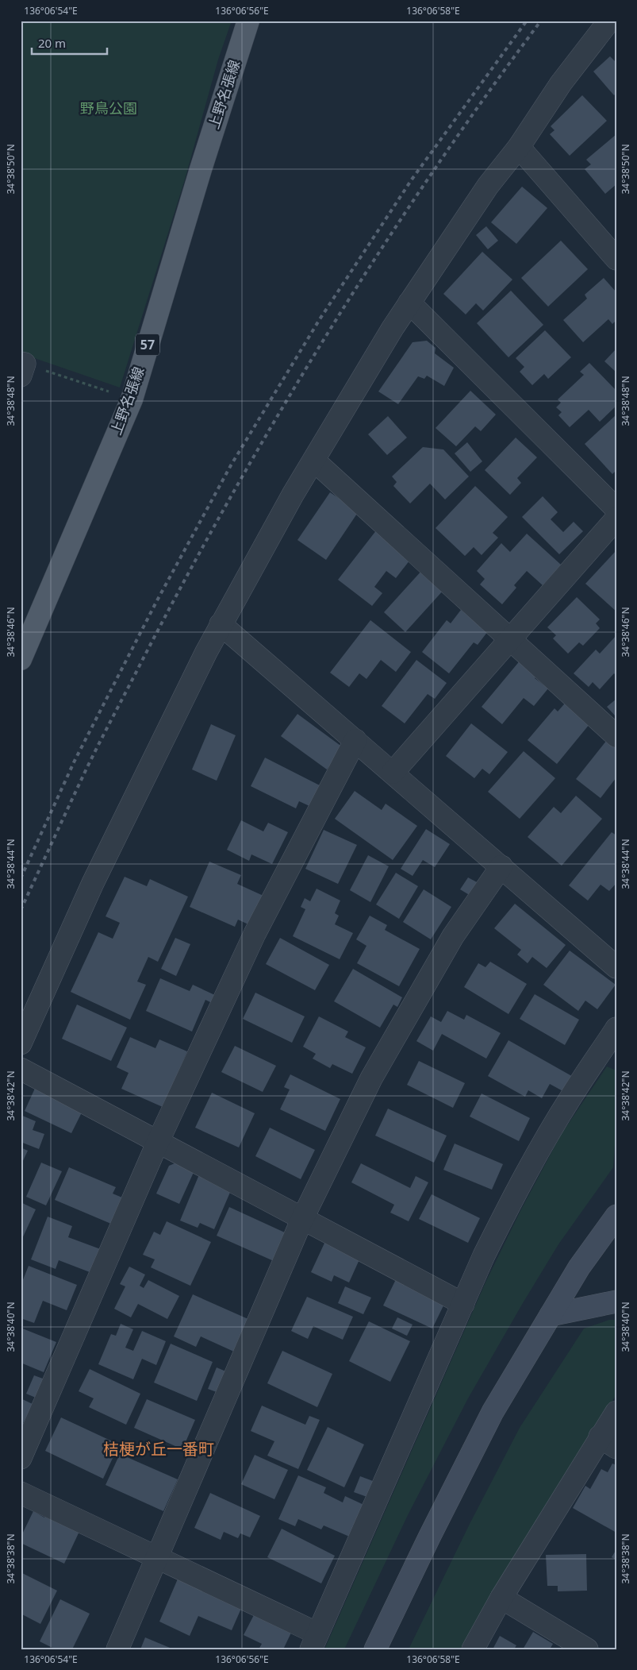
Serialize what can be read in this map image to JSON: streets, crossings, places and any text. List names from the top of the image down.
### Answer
{
  "streets": {
    "main road": ["上野名張線", "57"]
  },
  "districts": ["桔梗が丘一番町"],
  "parks": ["野鳥公園"],
  "scale_bar": "20 m",
  "coordinates": [
    "136°06'54\"E",
    "136°06'56\"E",
    "136°06'58\"E",
    "34°38'50\"N",
    "34°38'48\"N",
    "34°38'46\"N",
    "34°38'44\"N",
    "34°38'42\"N",
    "34°38'40\"N",
    "34°38'38\"N"
  ]
}
